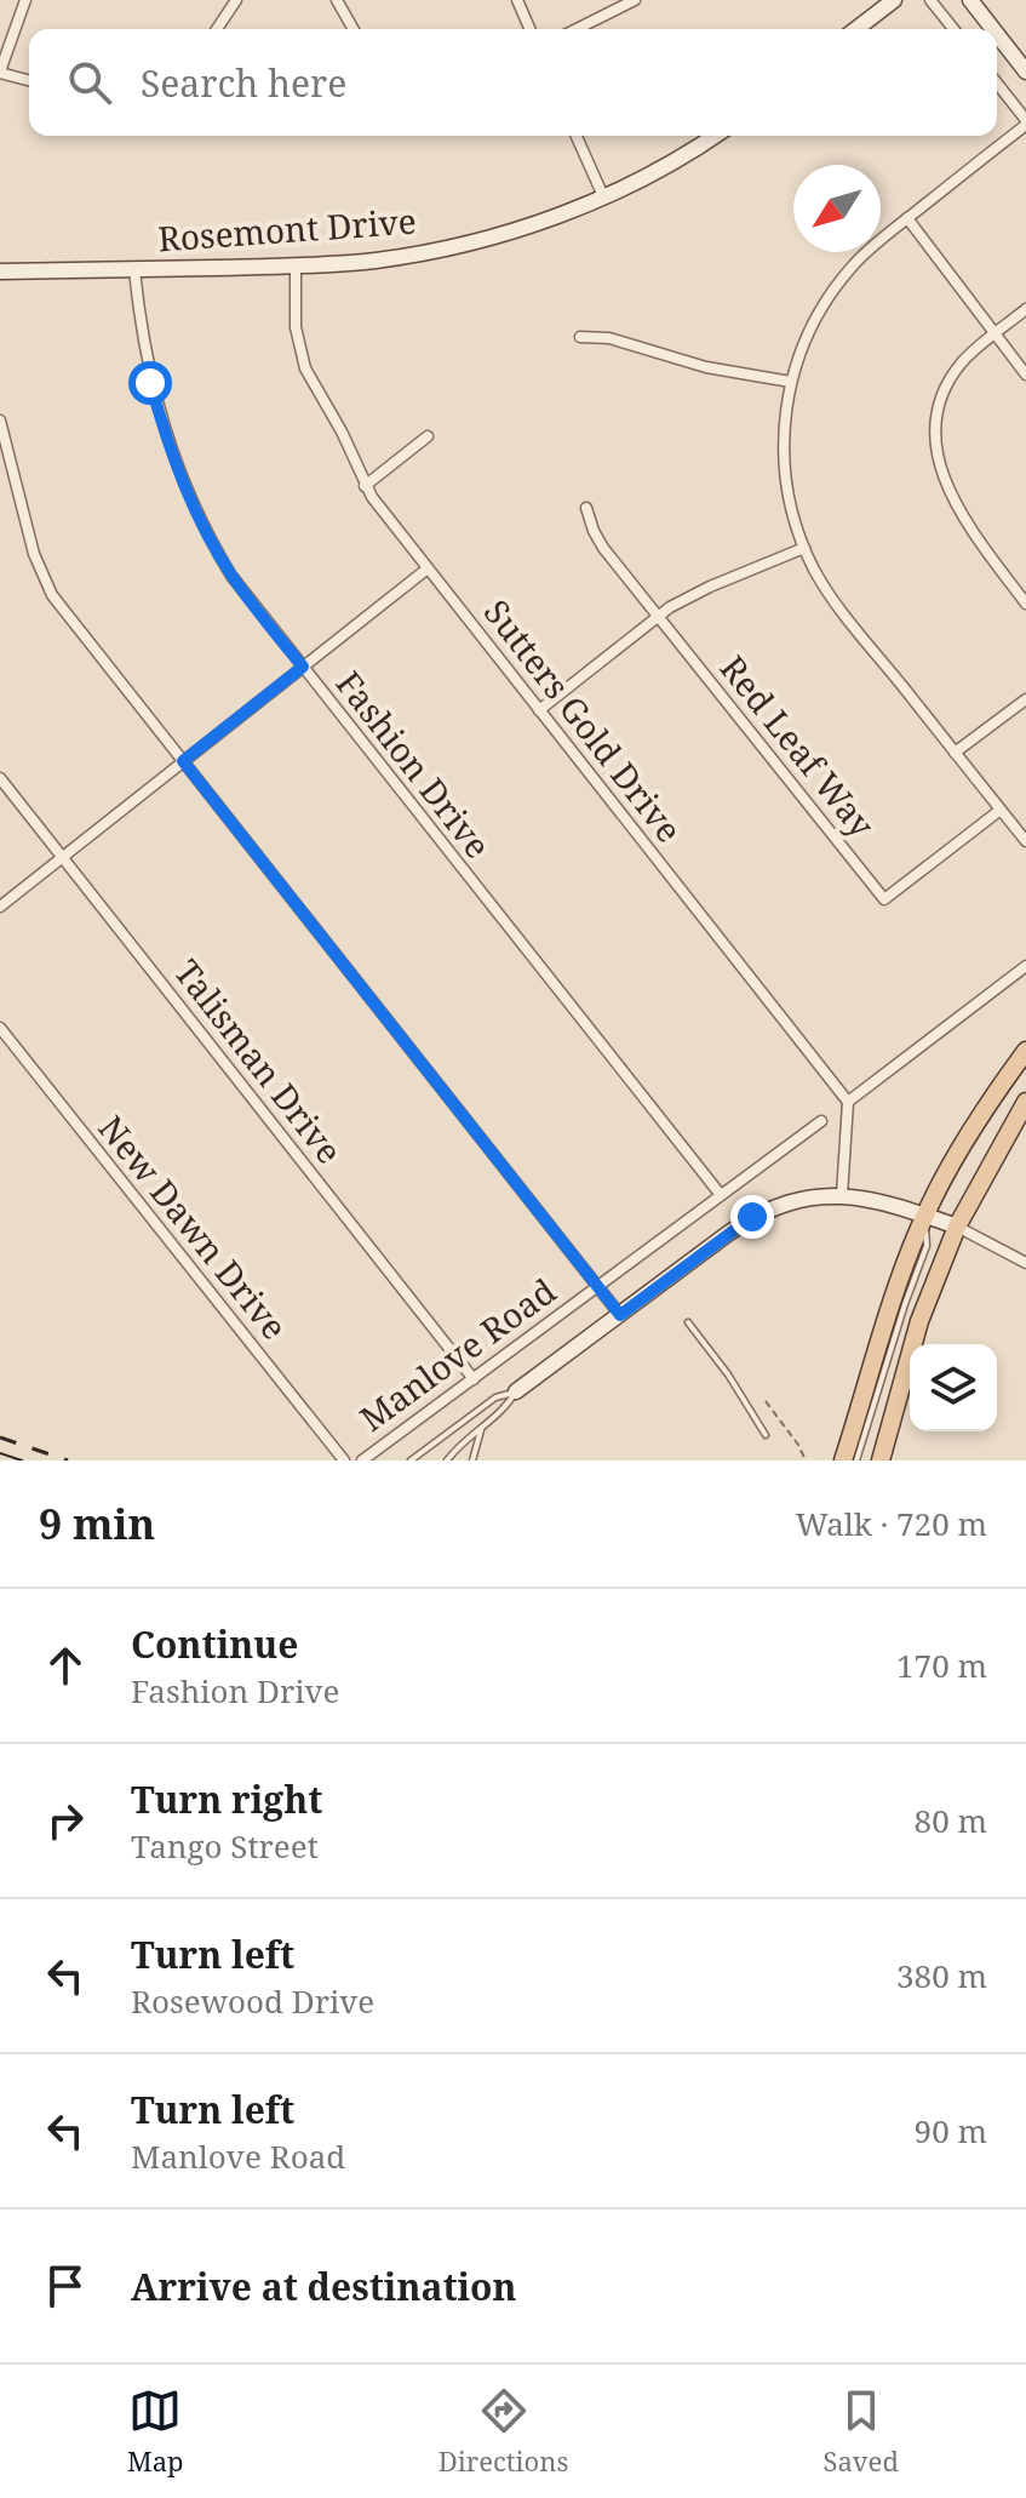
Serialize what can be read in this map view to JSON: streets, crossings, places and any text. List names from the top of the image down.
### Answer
{
  "streets": {
    "street": [
      "Rosemont Drive",
      "Sutters Gold Drive",
      "Red Leaf Way",
      "Fashion Drive",
      "Talisman Drive",
      "New Dawn Drive",
      "Manlove Road"
    ]
  },
  "crossings": [
    ["Rosemont Drive", "Sutters Gold Drive"],
    ["Rosemont Drive", "Fashion Drive"],
    ["Fashion Drive", "Manlove Road"],
    ["Talisman Drive", "Manlove Road"]
  ],
  "north": "bottom left",
  "page": {
    "search": "Search here",
    "heading": ["9 min", "Walk · 720 m"],
    "list": [
      ["Continue", "Fashion Drive", "170 m"],
      ["Turn right", "Tango Street", "80 m"],
      ["Turn left", "Rosewood Drive", "380 m"],
      ["Turn left", "Manlove Road", "90 m"],
      "Arrive at destination"
    ],
    "nav": ["Map", "Directions", "Saved"]
  }
}
